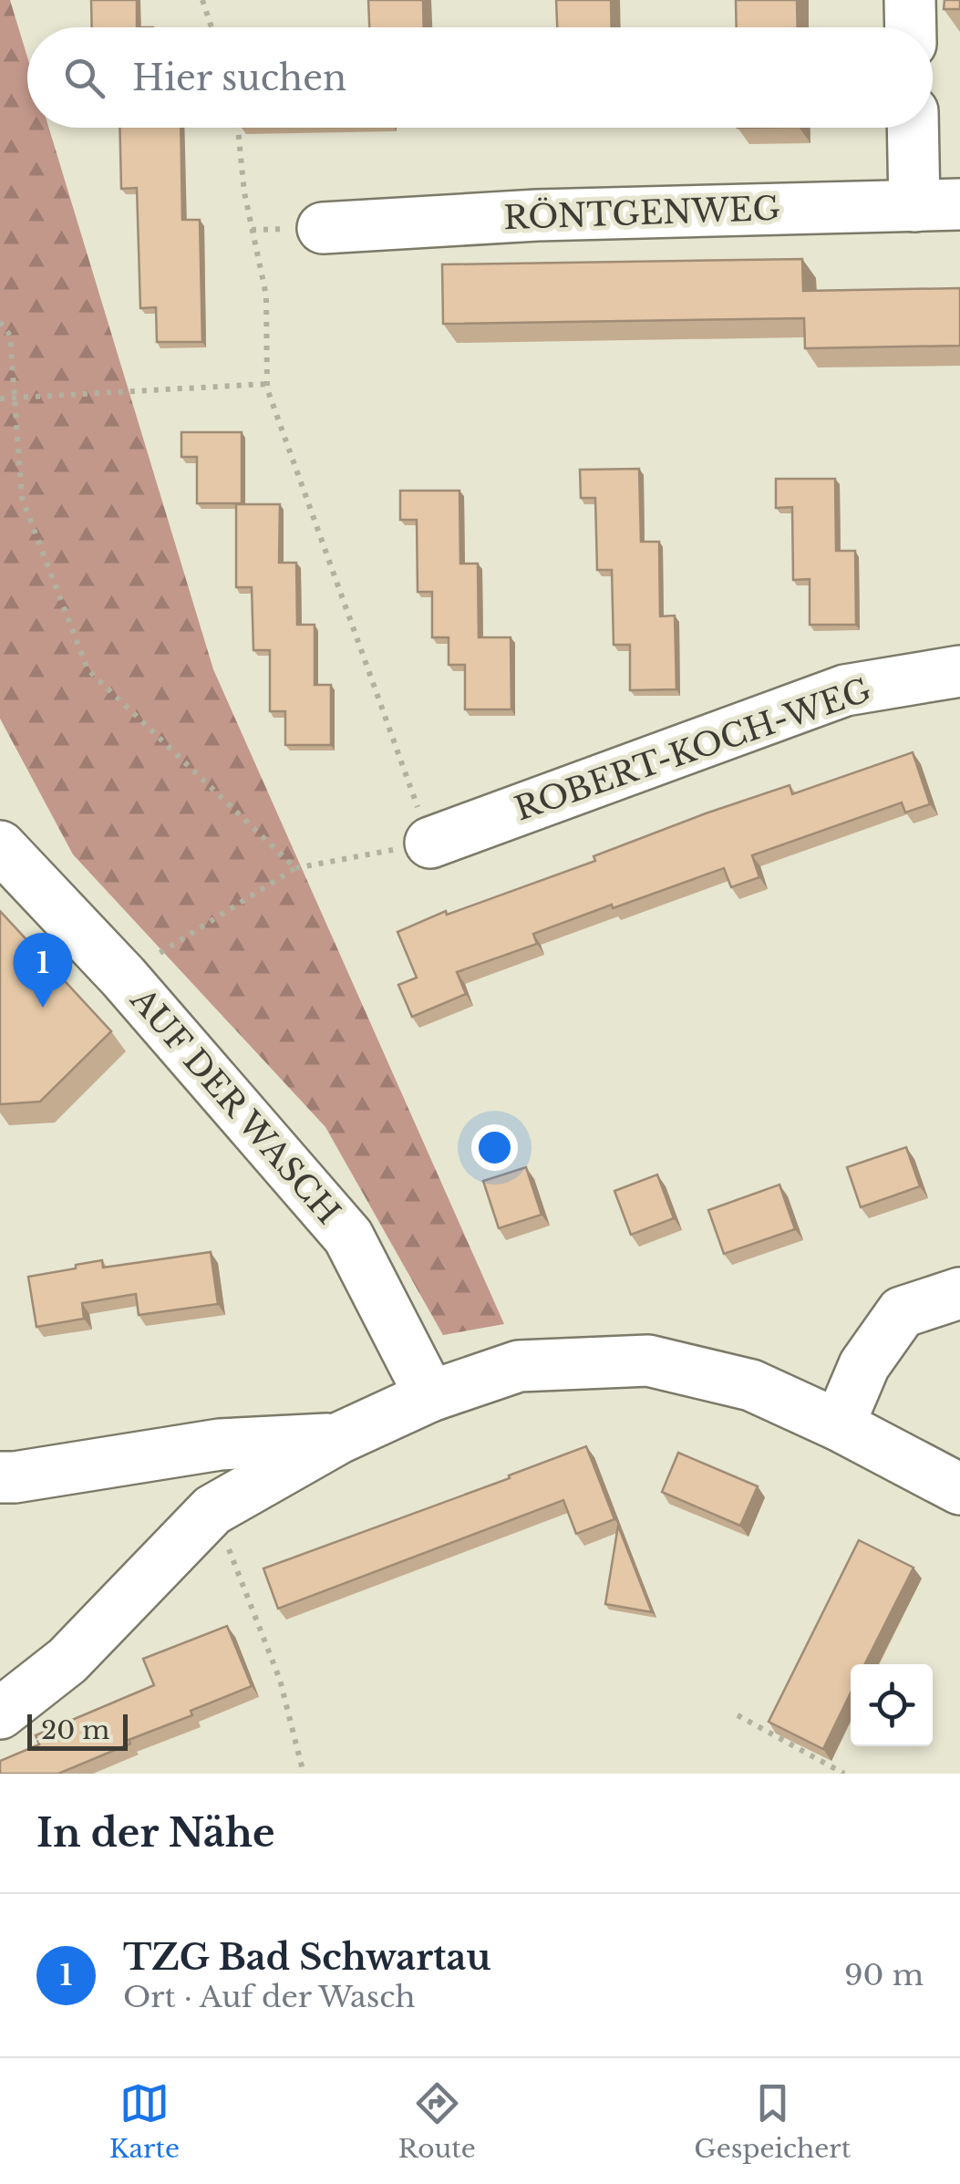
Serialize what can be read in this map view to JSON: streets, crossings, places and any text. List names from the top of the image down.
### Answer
{
  "streets": {
    "street": ["RÖNTGENWEG", "ROBERT-KOCH-WEG", "AUF DER WASCH"]
  },
  "scale_bar": "20 m",
  "page": {
    "search": "Hier suchen",
    "pins": "1",
    "scale": "20 m",
    "heading": "In der Nähe",
    "list": [
      {
        "mark": "1",
        "name": "TZG Bad Schwartau",
        "note": "Ort · Auf der Wasch",
        "value": "90 m"
      }
    ],
    "nav": ["Karte", "Route", "Gespeichert"]
  }
}
